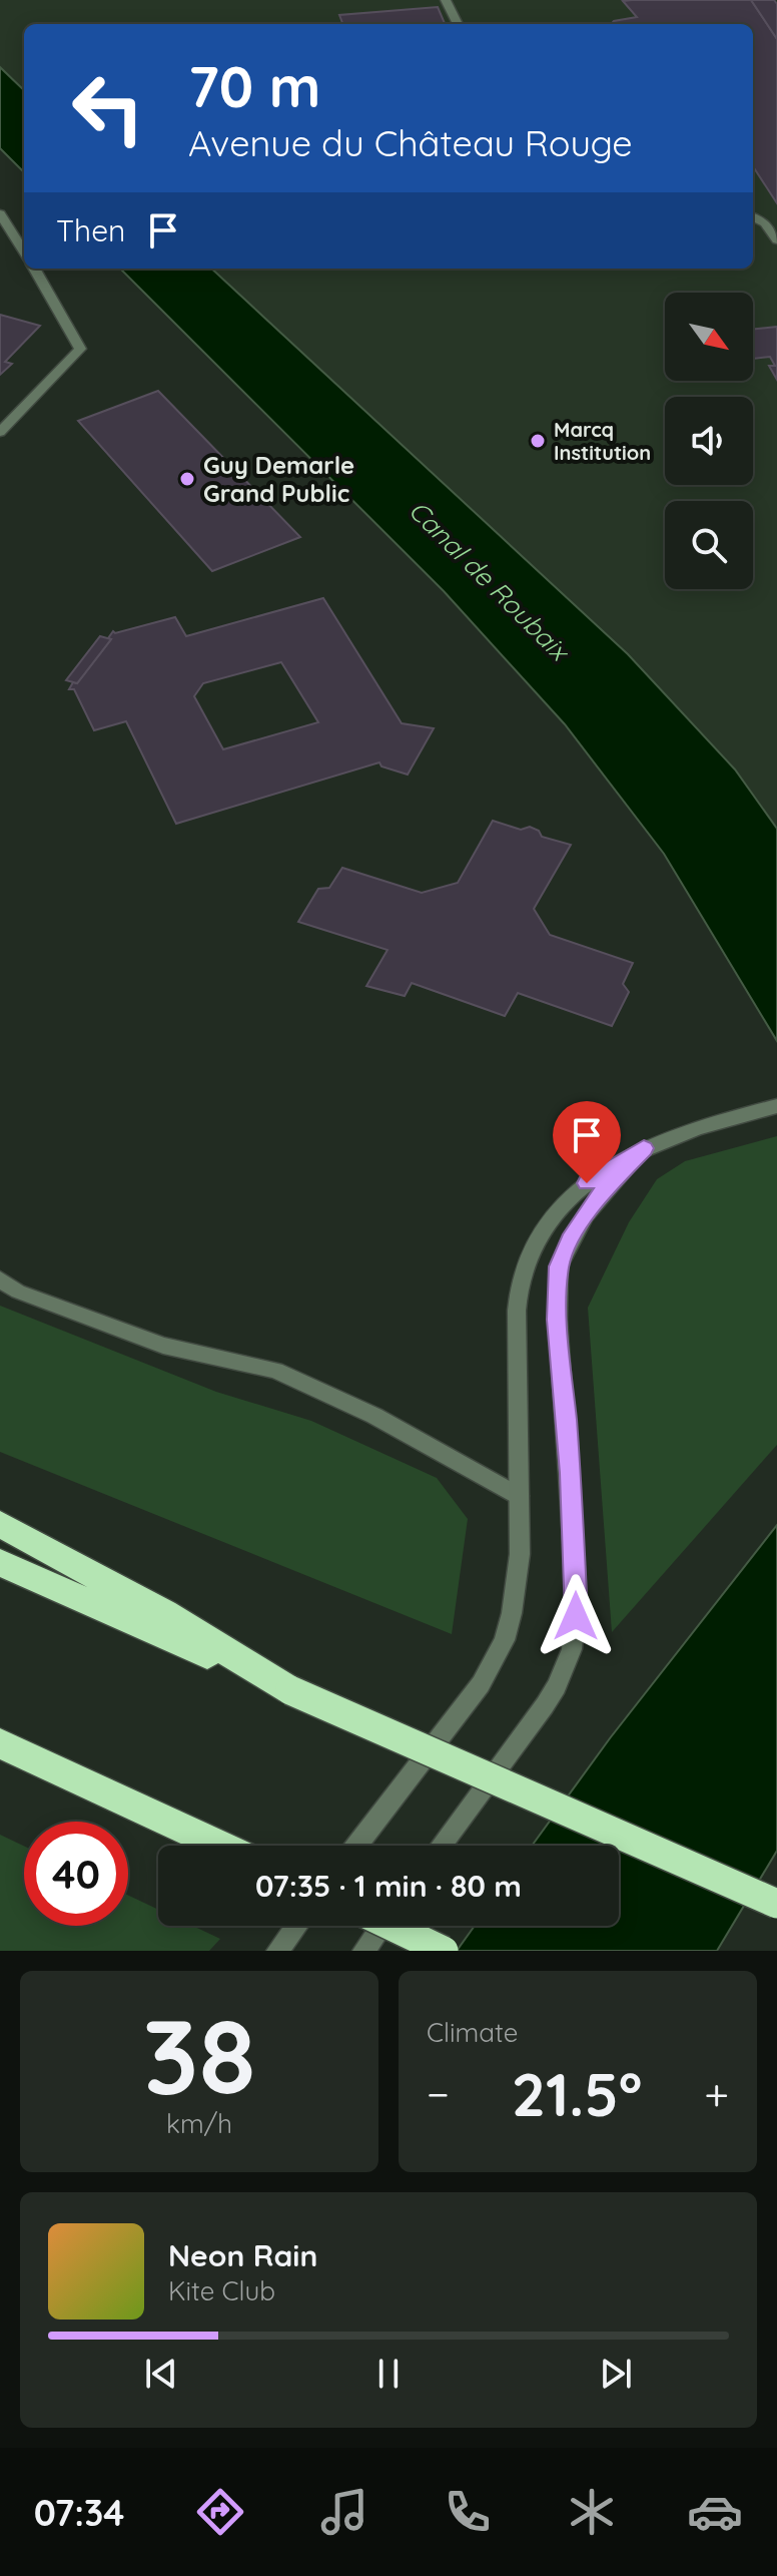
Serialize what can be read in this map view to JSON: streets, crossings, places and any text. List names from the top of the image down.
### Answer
{
  "water": ["Canal de Roubaix"],
  "places": ["Marcq Institution", "Guy Demarle Grand Public"],
  "north": "bottom right",
  "page": {
    "turn": ["70 m", "Avenue du Château Rouge"],
    "then": "Then",
    "limit": "40",
    "trip": "07:35 · 1 min · 80 m",
    "tile": [
      ["38", "km/h"],
      "Climate"
    ],
    "heat": ["−", "21.5°", "+"],
    "song": ["Neon Rain", "Kite Club"],
    "tabs": "07:34"
  }
}
